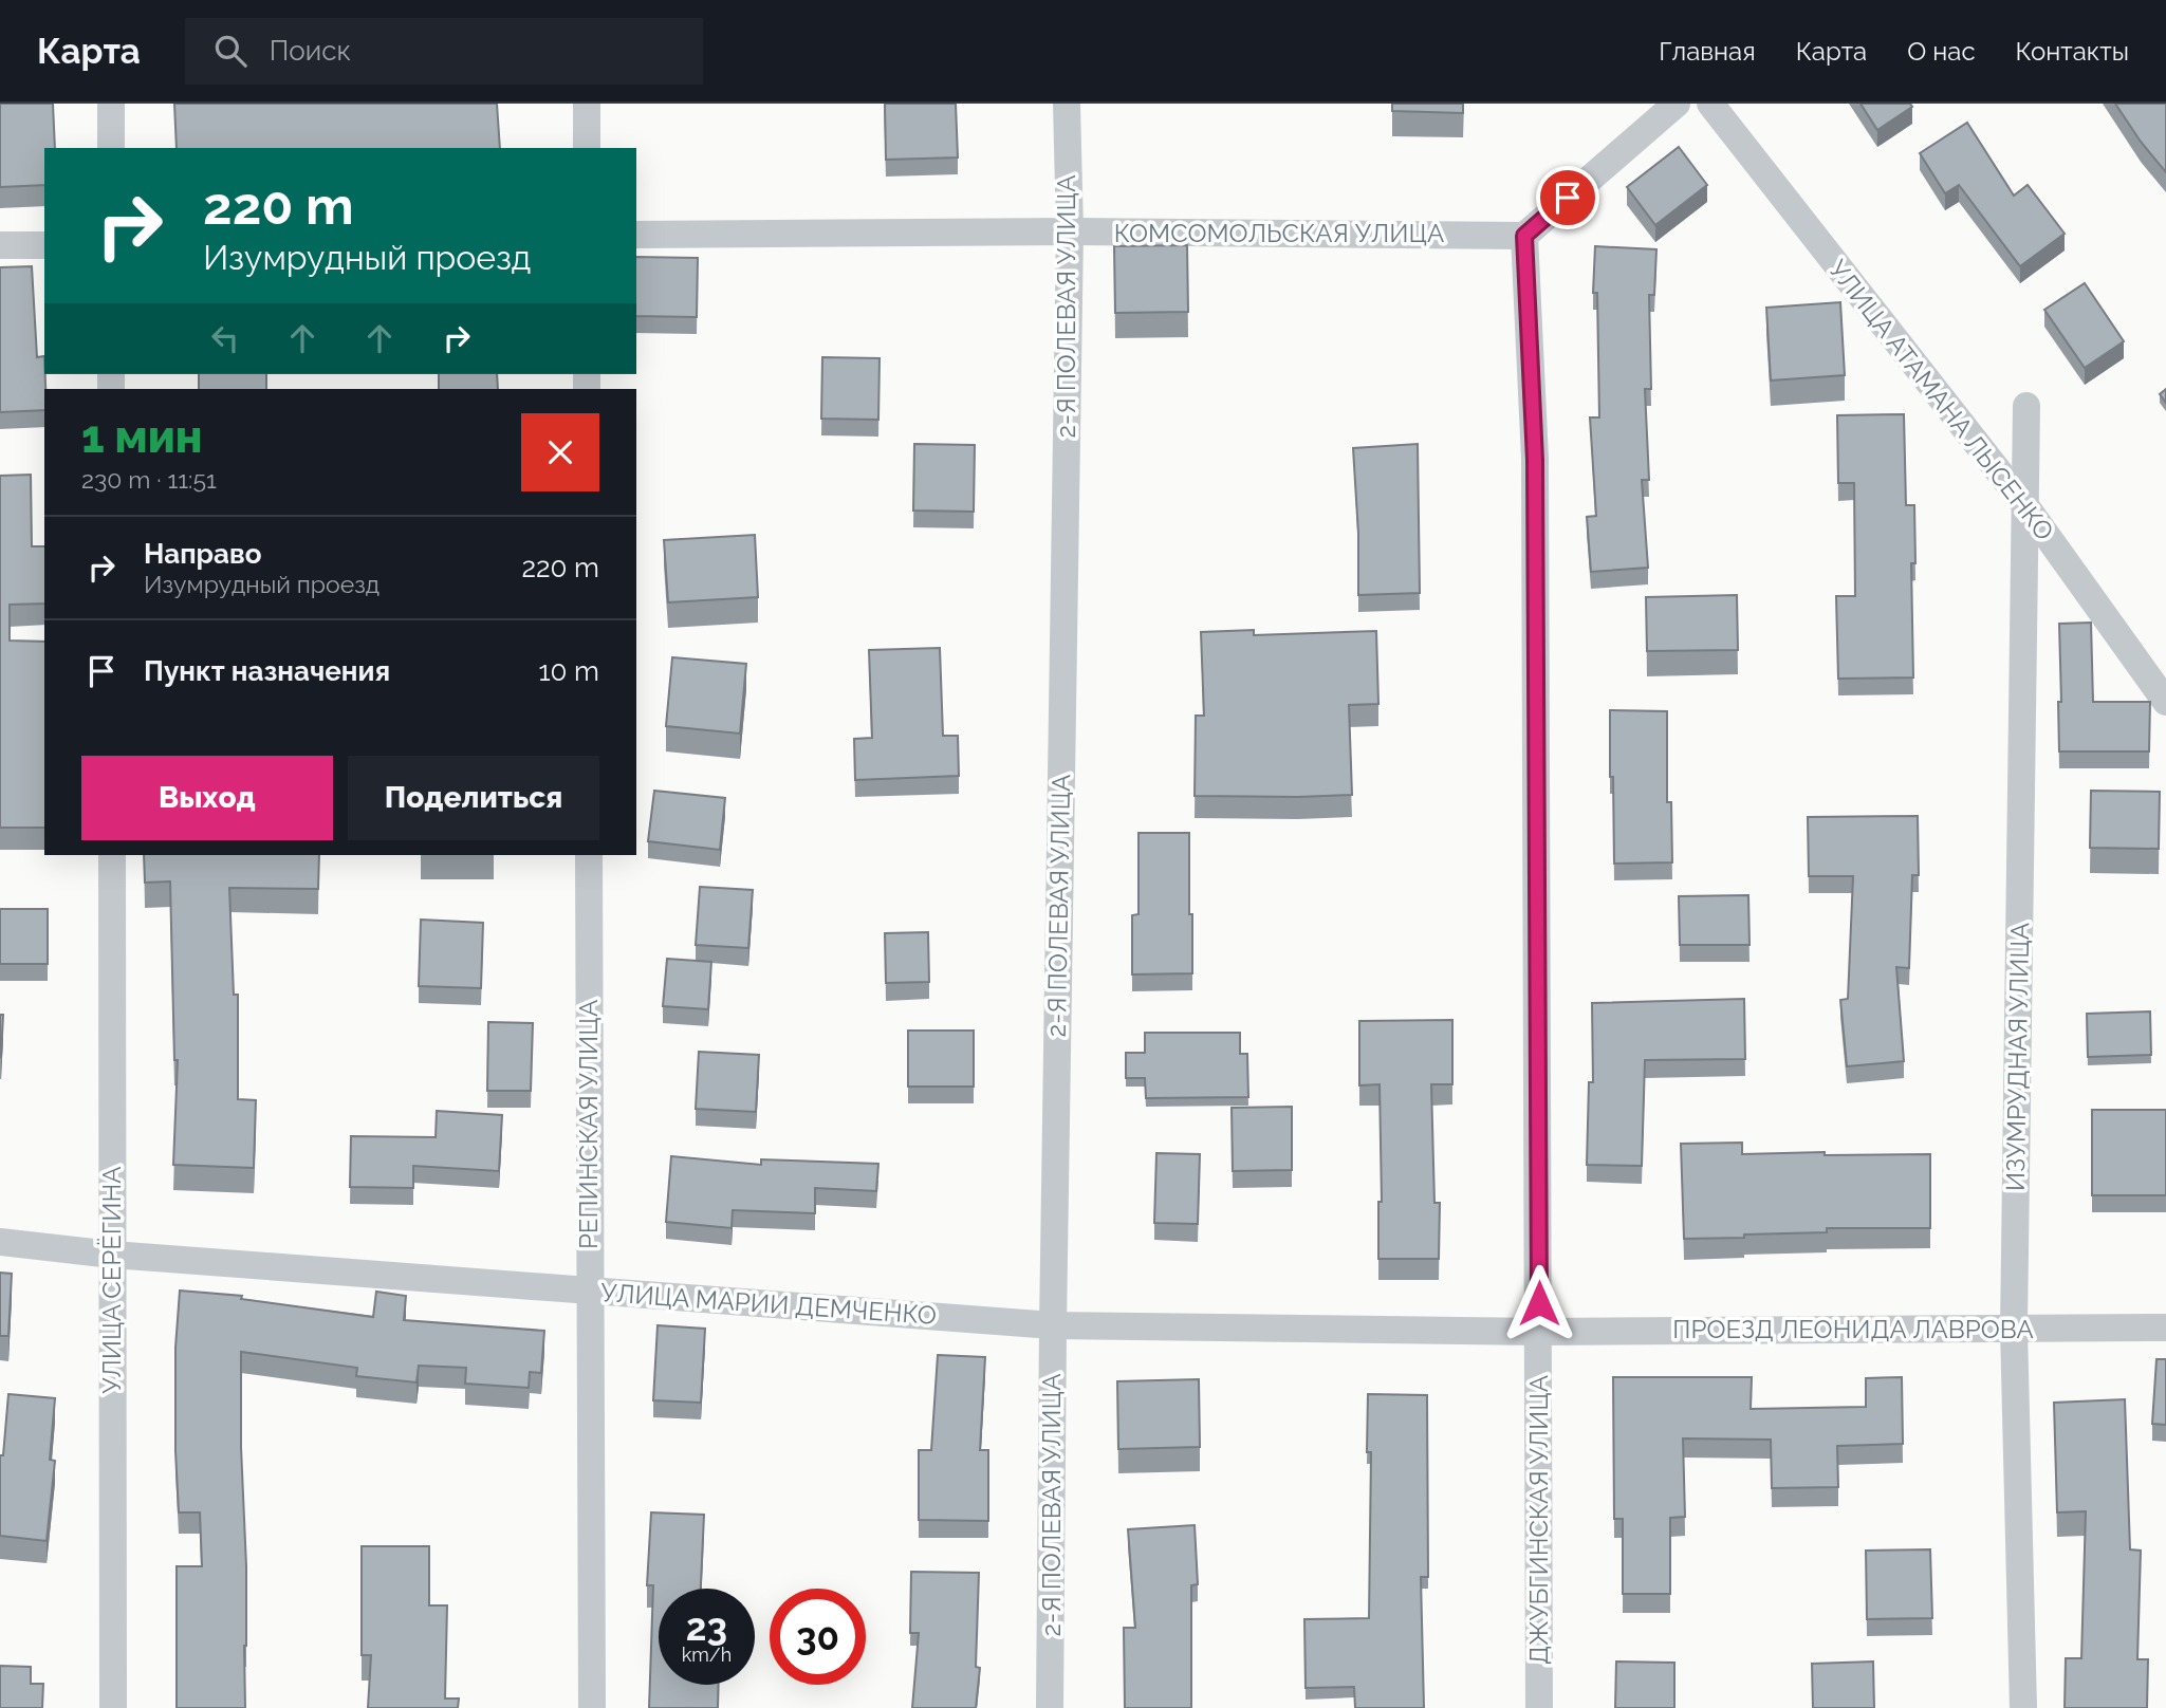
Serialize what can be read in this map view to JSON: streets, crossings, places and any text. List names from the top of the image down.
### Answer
{
  "streets": {
    "street": [
      "КОМСОМОЛЬСКАЯ УЛИЦА",
      "2-Я ПОЛЕВАЯ УЛИЦА",
      "УЛИЦА АТАМАНА ЛЫСЕНКО",
      "ИЗУМРУДНАЯ УЛИЦА",
      "РЕПИНСКАЯ УЛИЦА",
      "УЛИЦА СЕРЁГИНА",
      "УЛИЦА МАРИИ ДЕМЧЕНКО",
      "ПРОЕЗД ЛЕОНИДА ЛАВРОВА",
      "ДЖУБГИНСКАЯ УЛИЦА"
    ]
  },
  "crossings": [
    ["КОМСОМОЛЬСКАЯ УЛИЦА", "2-Я ПОЛЕВАЯ УЛИЦА"],
    ["КОМСОМОЛЬСКАЯ УЛИЦА", "ДЖУБГИНСКАЯ УЛИЦА"],
    ["2-Я ПОЛЕВАЯ УЛИЦА", "УЛИЦА МАРИИ ДЕМЧЕНКО"],
    ["УЛИЦА АТАМАНА ЛЫСЕНКО", "ИЗУМРУДНАЯ УЛИЦА"],
    ["ИЗУМРУДНАЯ УЛИЦА", "ПРОЕЗД ЛЕОНИДА ЛАВРОВА"],
    ["РЕПИНСКАЯ УЛИЦА", "УЛИЦА МАРИИ ДЕМЧЕНКО"],
    ["УЛИЦА СЕРЁГИНА", "УЛИЦА МАРИИ ДЕМЧЕНКО"],
    ["УЛИЦА МАРИИ ДЕМЧЕНКО", "ПРОЕЗД ЛЕОНИДА ЛАВРОВА"],
    ["УЛИЦА МАРИИ ДЕМЧЕНКО", "ДЖУБГИНСКАЯ УЛИЦА"],
    ["ПРОЕЗД ЛЕОНИДА ЛАВРОВА", "ДЖУБГИНСКАЯ УЛИЦА"]
  ],
  "page": {
    "header": "Карта",
    "search": "Поиск",
    "nav": [
      "Главная",
      "Карта",
      "О нас",
      "Контакты"
    ],
    "turn": ["220 m", "Изумрудный проезд"],
    "heading": ["1 мин", "230 m · 11:51"],
    "list": [
      {
        "name": "Направо",
        "note": "Изумрудный проезд",
        "value": "220 m"
      },
      {
        "name": "Пункт назначения",
        "value": "10 m"
      }
    ],
    "buttons": ["Выход", "Поделиться"],
    "speed": "23 km/h",
    "limit": "30"
  }
}
